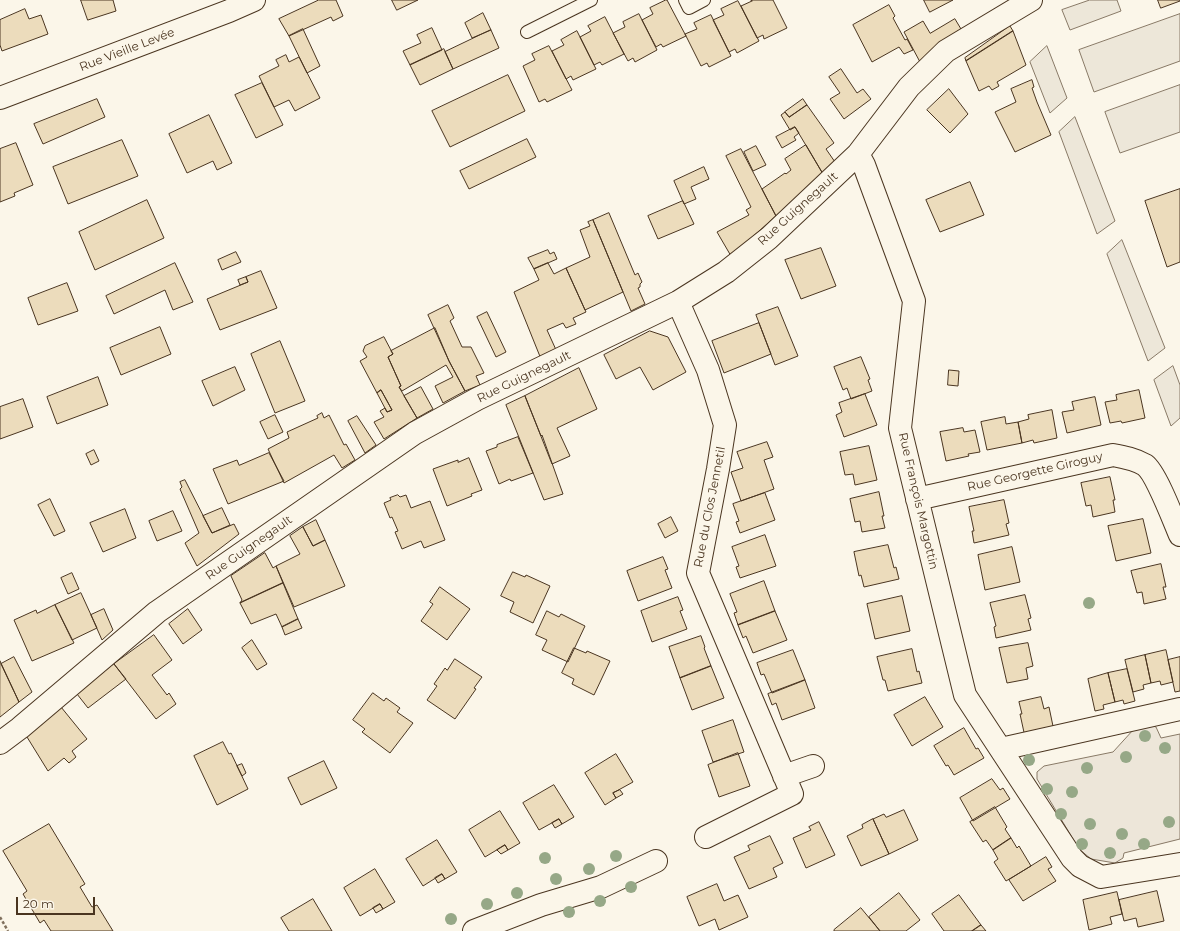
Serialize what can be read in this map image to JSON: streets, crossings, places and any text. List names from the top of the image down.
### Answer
{
  "streets": {
    "street": [
      "Rue Vieille Levée",
      "Rue Guignegault",
      "Rue Georgette Giroguy",
      "Rue François Margottin",
      "Rue du Clos Jennetil"
    ]
  },
  "crossings": [
    ["Rue Guignegault", "Rue François Margottin"],
    ["Rue Guignegault", "Rue du Clos Jennetil"],
    ["Rue Georgette Giroguy", "Rue François Margottin"]
  ],
  "scale_bar": "20 m"
}
